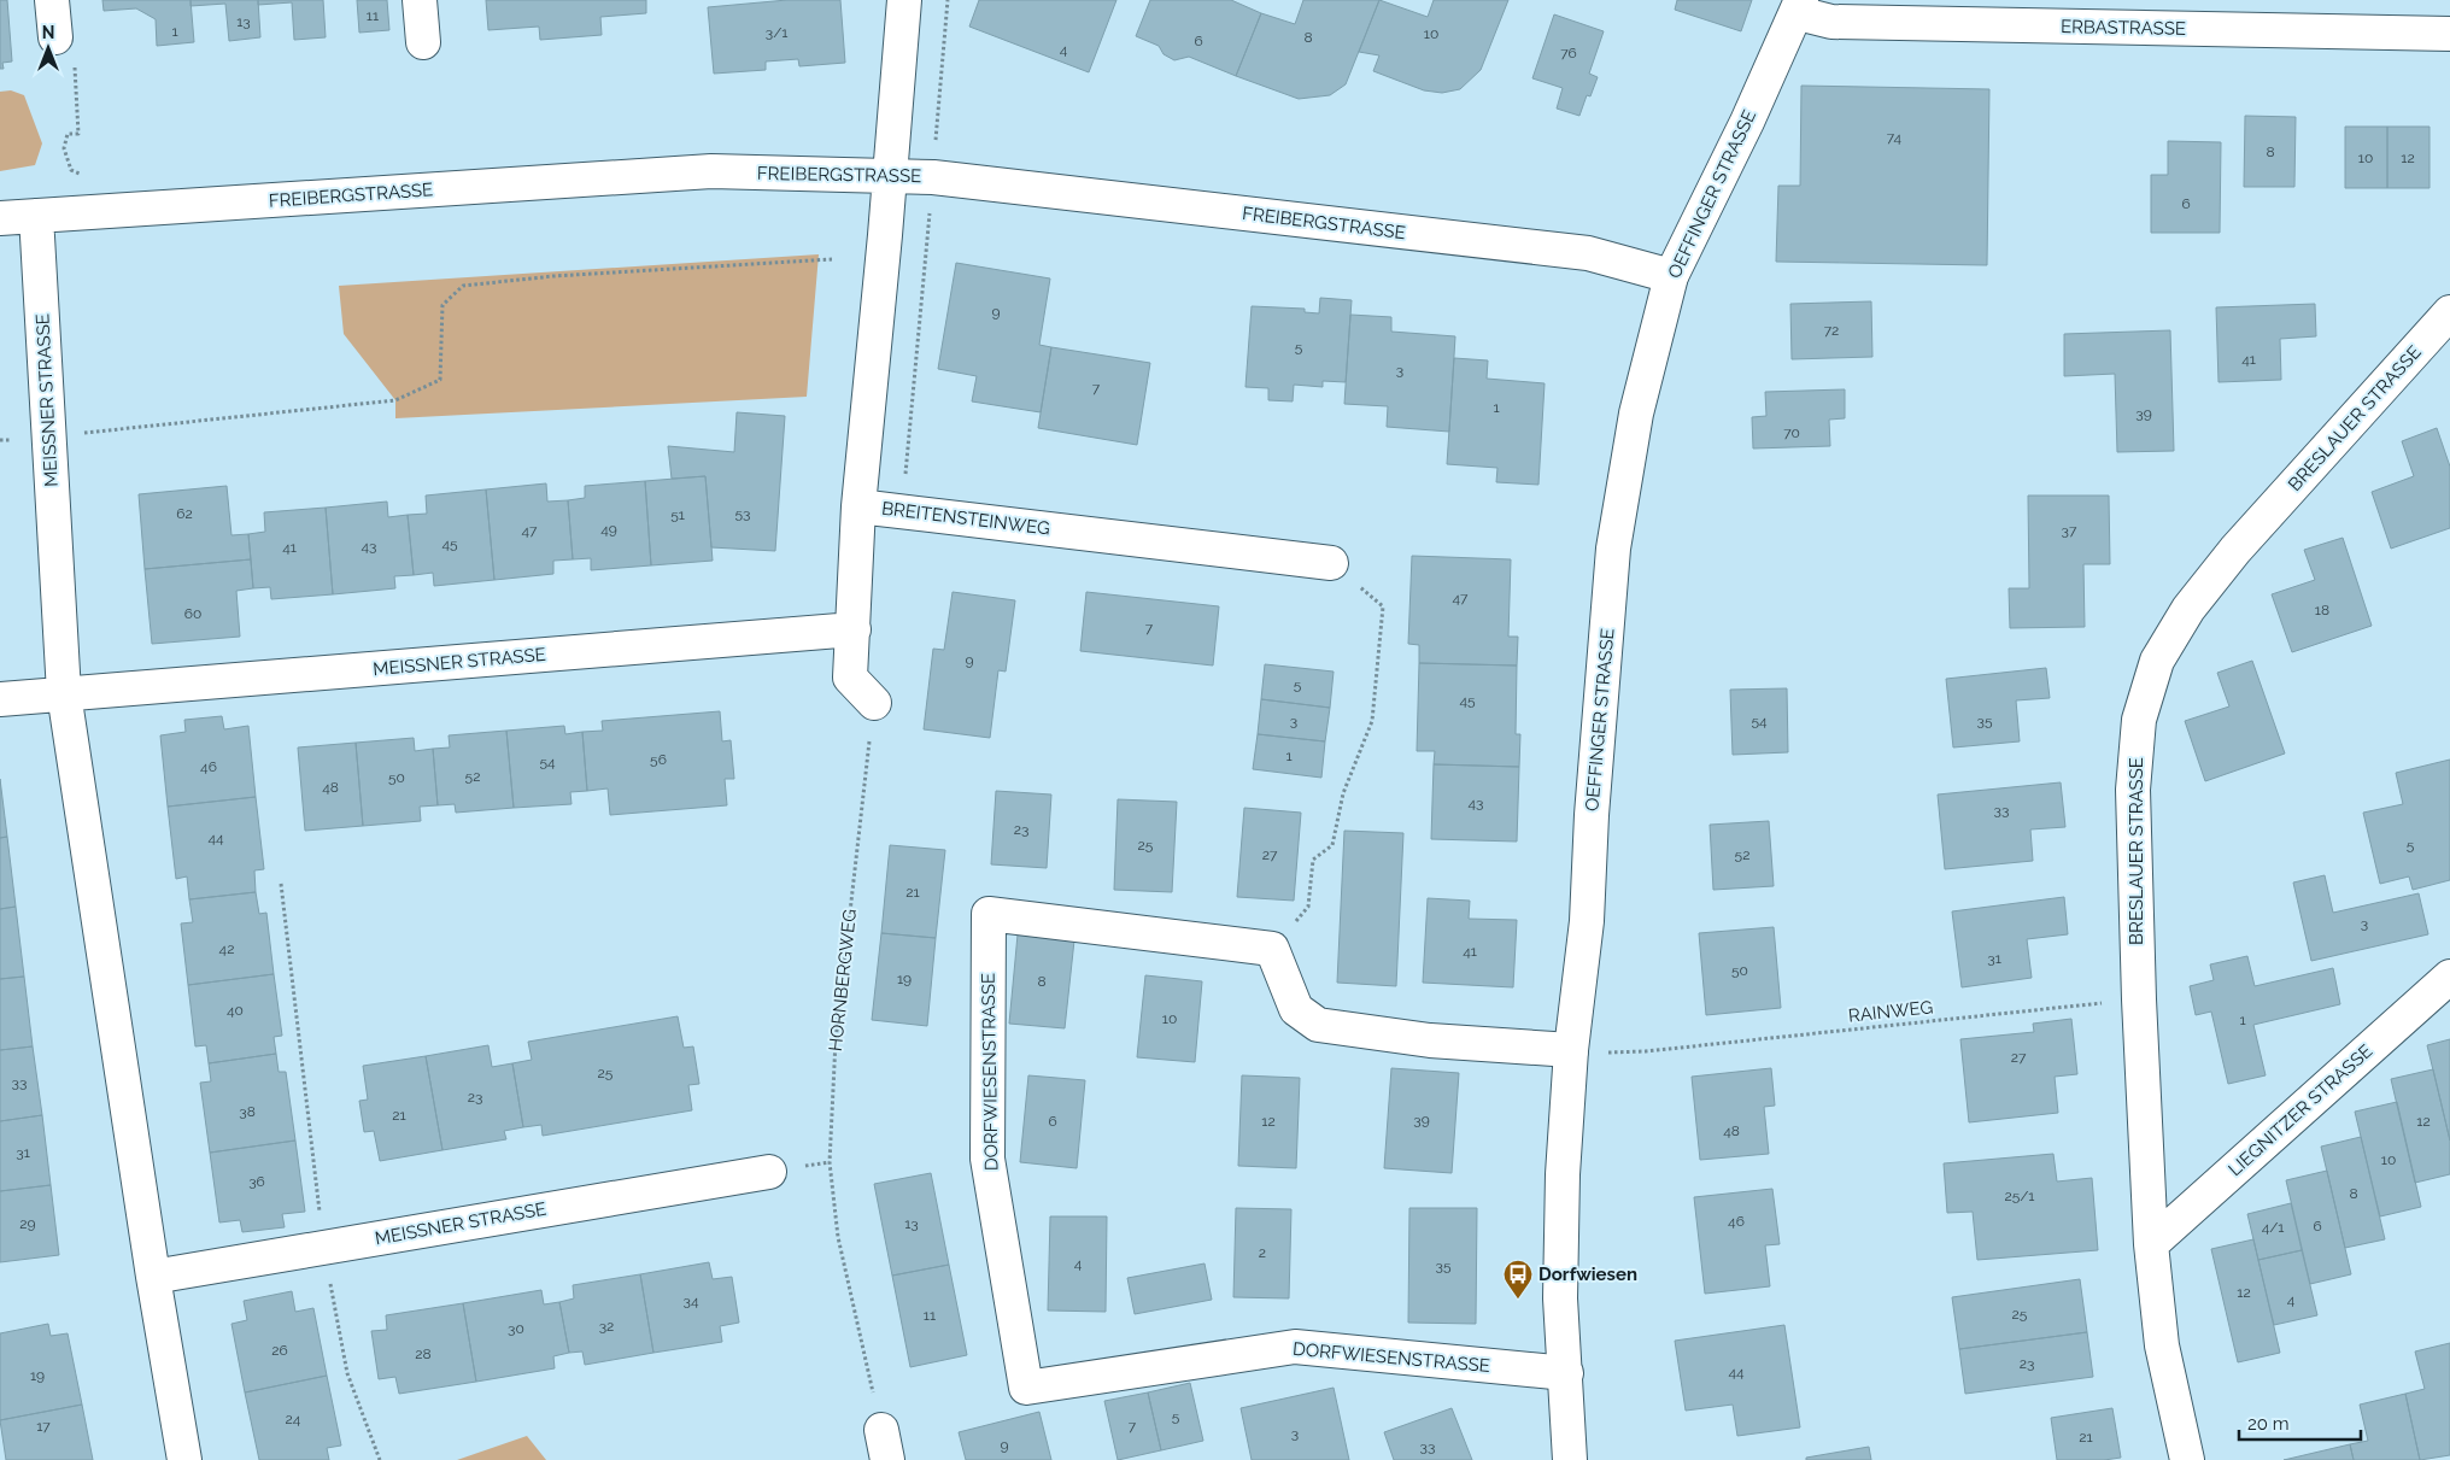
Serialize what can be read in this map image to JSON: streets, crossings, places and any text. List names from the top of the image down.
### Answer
{
  "streets": {
    "street": [
      "ERBASTRASSE",
      "FREIBERGSTRASSE",
      "OEFFINGER STRASSE",
      "MEISSNER STRASSE",
      "BRESLAUER STRASSE",
      "BREITENSTEINWEG",
      "DORFWIESENSTRASSE",
      "LIEGNITZER STRASSE"
    ],
    "path": ["HORNBERGWEG", "RAINWEG"]
  },
  "crossings": [
    ["ERBASTRASSE", "OEFFINGER STRASSE"],
    ["FREIBERGSTRASSE", "OEFFINGER STRASSE"],
    ["FREIBERGSTRASSE", "MEISSNER STRASSE"],
    ["FREIBERGSTRASSE", "BREITENSTEINWEG"],
    ["OEFFINGER STRASSE", "DORFWIESENSTRASSE"],
    ["BRESLAUER STRASSE", "RAINWEG"],
    ["BRESLAUER STRASSE", "LIEGNITZER STRASSE"]
  ],
  "places": {
    "bus stop": ["Dorfwiesen"]
  },
  "house_numbers": [
    "11",
    "13",
    "1",
    "3/1",
    "10",
    "8",
    "6",
    "4",
    "76",
    "74",
    "8",
    "10",
    "12",
    "6",
    "9",
    "72",
    "5",
    "41",
    "3",
    "7",
    "1",
    "39",
    "70",
    "62",
    "53",
    "51",
    "49",
    "47",
    "37",
    "45",
    "43",
    "41",
    "47",
    "18",
    "60",
    "7",
    "9",
    "5",
    "45",
    "3",
    "54",
    "35",
    "1",
    "56",
    "54",
    "46",
    "52",
    "50",
    "48",
    "43",
    "33",
    "23",
    "44",
    "25",
    "5",
    "27",
    "52",
    "21",
    "3",
    "42",
    "41",
    "31",
    "50",
    "19",
    "8",
    "40",
    "10",
    "1",
    "27",
    "25",
    "33",
    "23",
    "38",
    "21",
    "39",
    "6",
    "12",
    "12",
    "48",
    "31",
    "10",
    "36",
    "8",
    "25/1",
    "46",
    "29",
    "13",
    "6",
    "4/1",
    "2",
    "4",
    "35",
    "12",
    "4",
    "34",
    "25",
    "11",
    "32",
    "30",
    "26",
    "28",
    "23",
    "44",
    "19",
    "5",
    "24",
    "17",
    "7",
    "3",
    "21",
    "9",
    "33"
  ],
  "scale_bar": "20 m",
  "north": "top"
}
